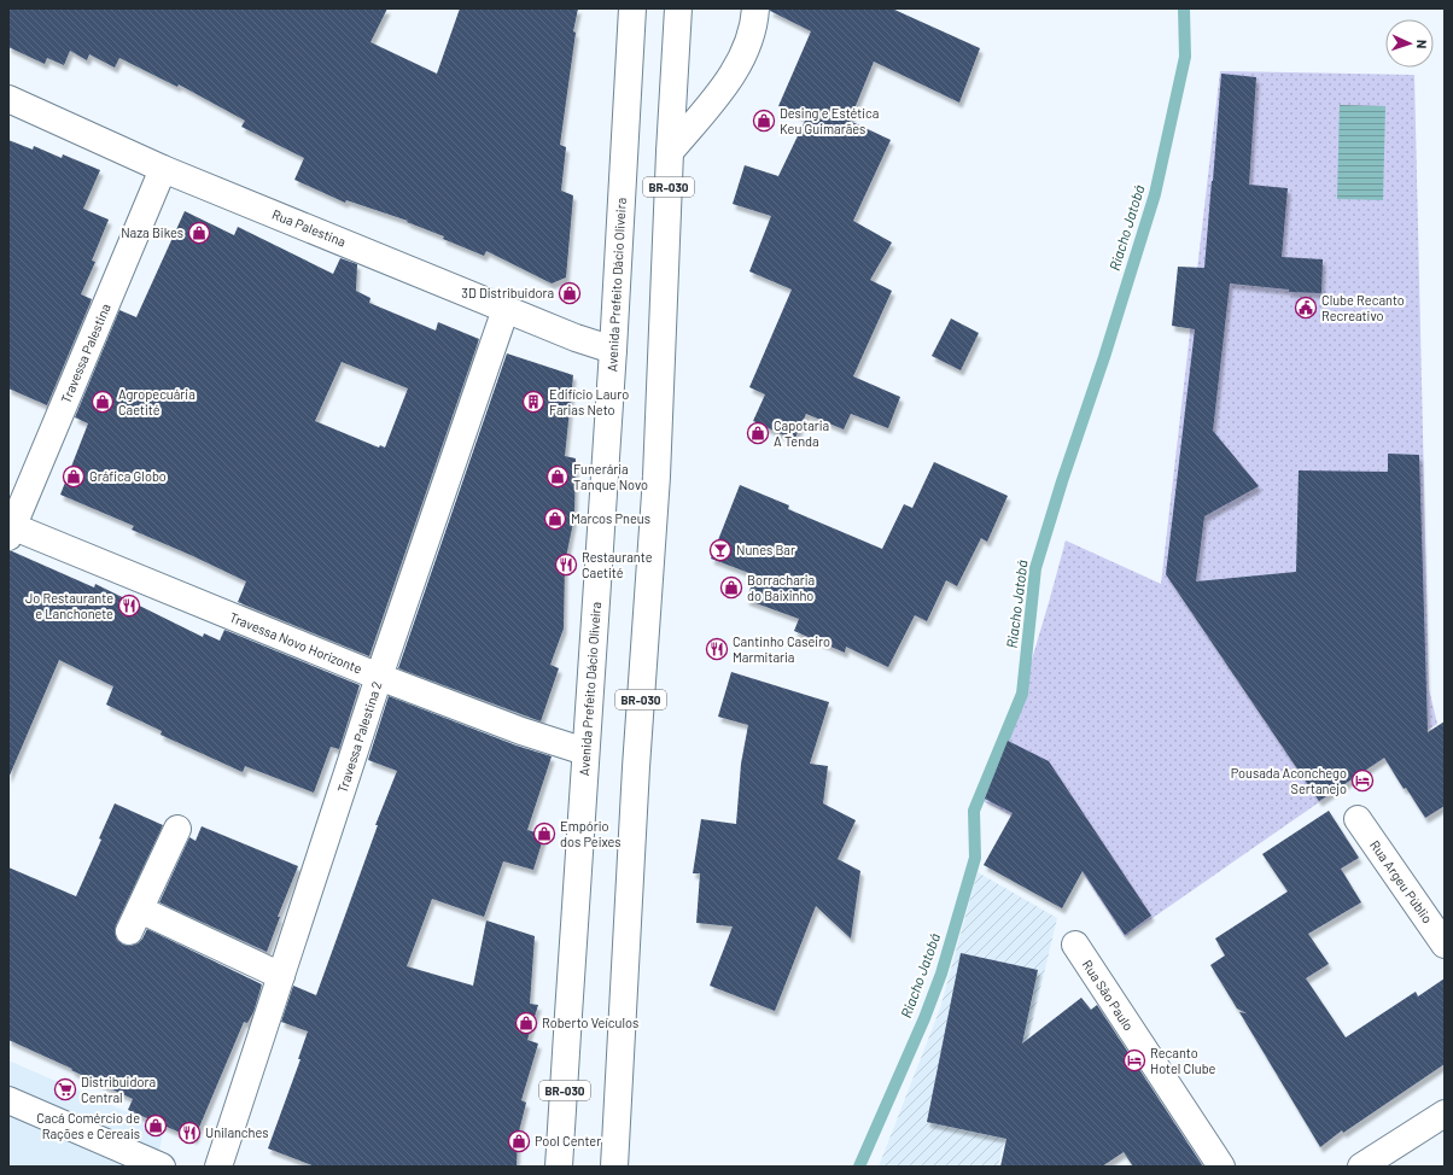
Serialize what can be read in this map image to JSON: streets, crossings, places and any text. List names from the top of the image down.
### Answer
{
  "streets": {
    "street": [
      "BR-030",
      "Rua Palestina",
      "Avenida Prefeito Dácio Oliveira",
      "Travessa Palestina",
      "Travessa Novo Horizonte",
      "Travessa Palestina 2",
      "Rua Argeu Públio",
      "Rua São Paulo"
    ]
  },
  "crossings": [
    ["Rua Palestina", "Avenida Prefeito Dácio Oliveira"],
    ["Rua Palestina", "Travessa Palestina"],
    ["Rua Palestina", "Travessa Palestina 2"],
    ["Avenida Prefeito Dácio Oliveira", "Travessa Novo Horizonte"],
    ["Travessa Palestina", "Travessa Novo Horizonte"],
    ["Travessa Novo Horizonte", "Travessa Palestina 2"]
  ],
  "water": ["Riacho Jatobá"],
  "places": {
    "shop": [
      "Desing e Estética Keu Guimarães",
      "Naza Bikes",
      "3D Distribuidora",
      "Agropecuária Caetité",
      "Capotaria A Tenda",
      "Gráfica Globo",
      "Funerária Tanque Novo",
      "Marcos Pneus",
      "Borracharia do Baixinho",
      "Empório dos Peixes",
      "Roberto Veículos",
      "Cacá Comércio de Rações e Cereais",
      "Pool Center"
    ],
    "public building": ["Clube Recanto Recreativo"],
    "building": ["Edifício Lauro Farias Neto"],
    "bar": ["Nunes Bar"],
    "restaurant": [
      "Restaurante Caetité",
      "Jo Restaurante e Lanchonete",
      "Cantinho Caseiro Marmitaria",
      "Unilanches"
    ],
    "hotel": ["Pousada Aconchego Sertanejo", "Recanto Hotel Clube"],
    "supermarket": ["Distribuidora Central"]
  },
  "north": "right"
}
